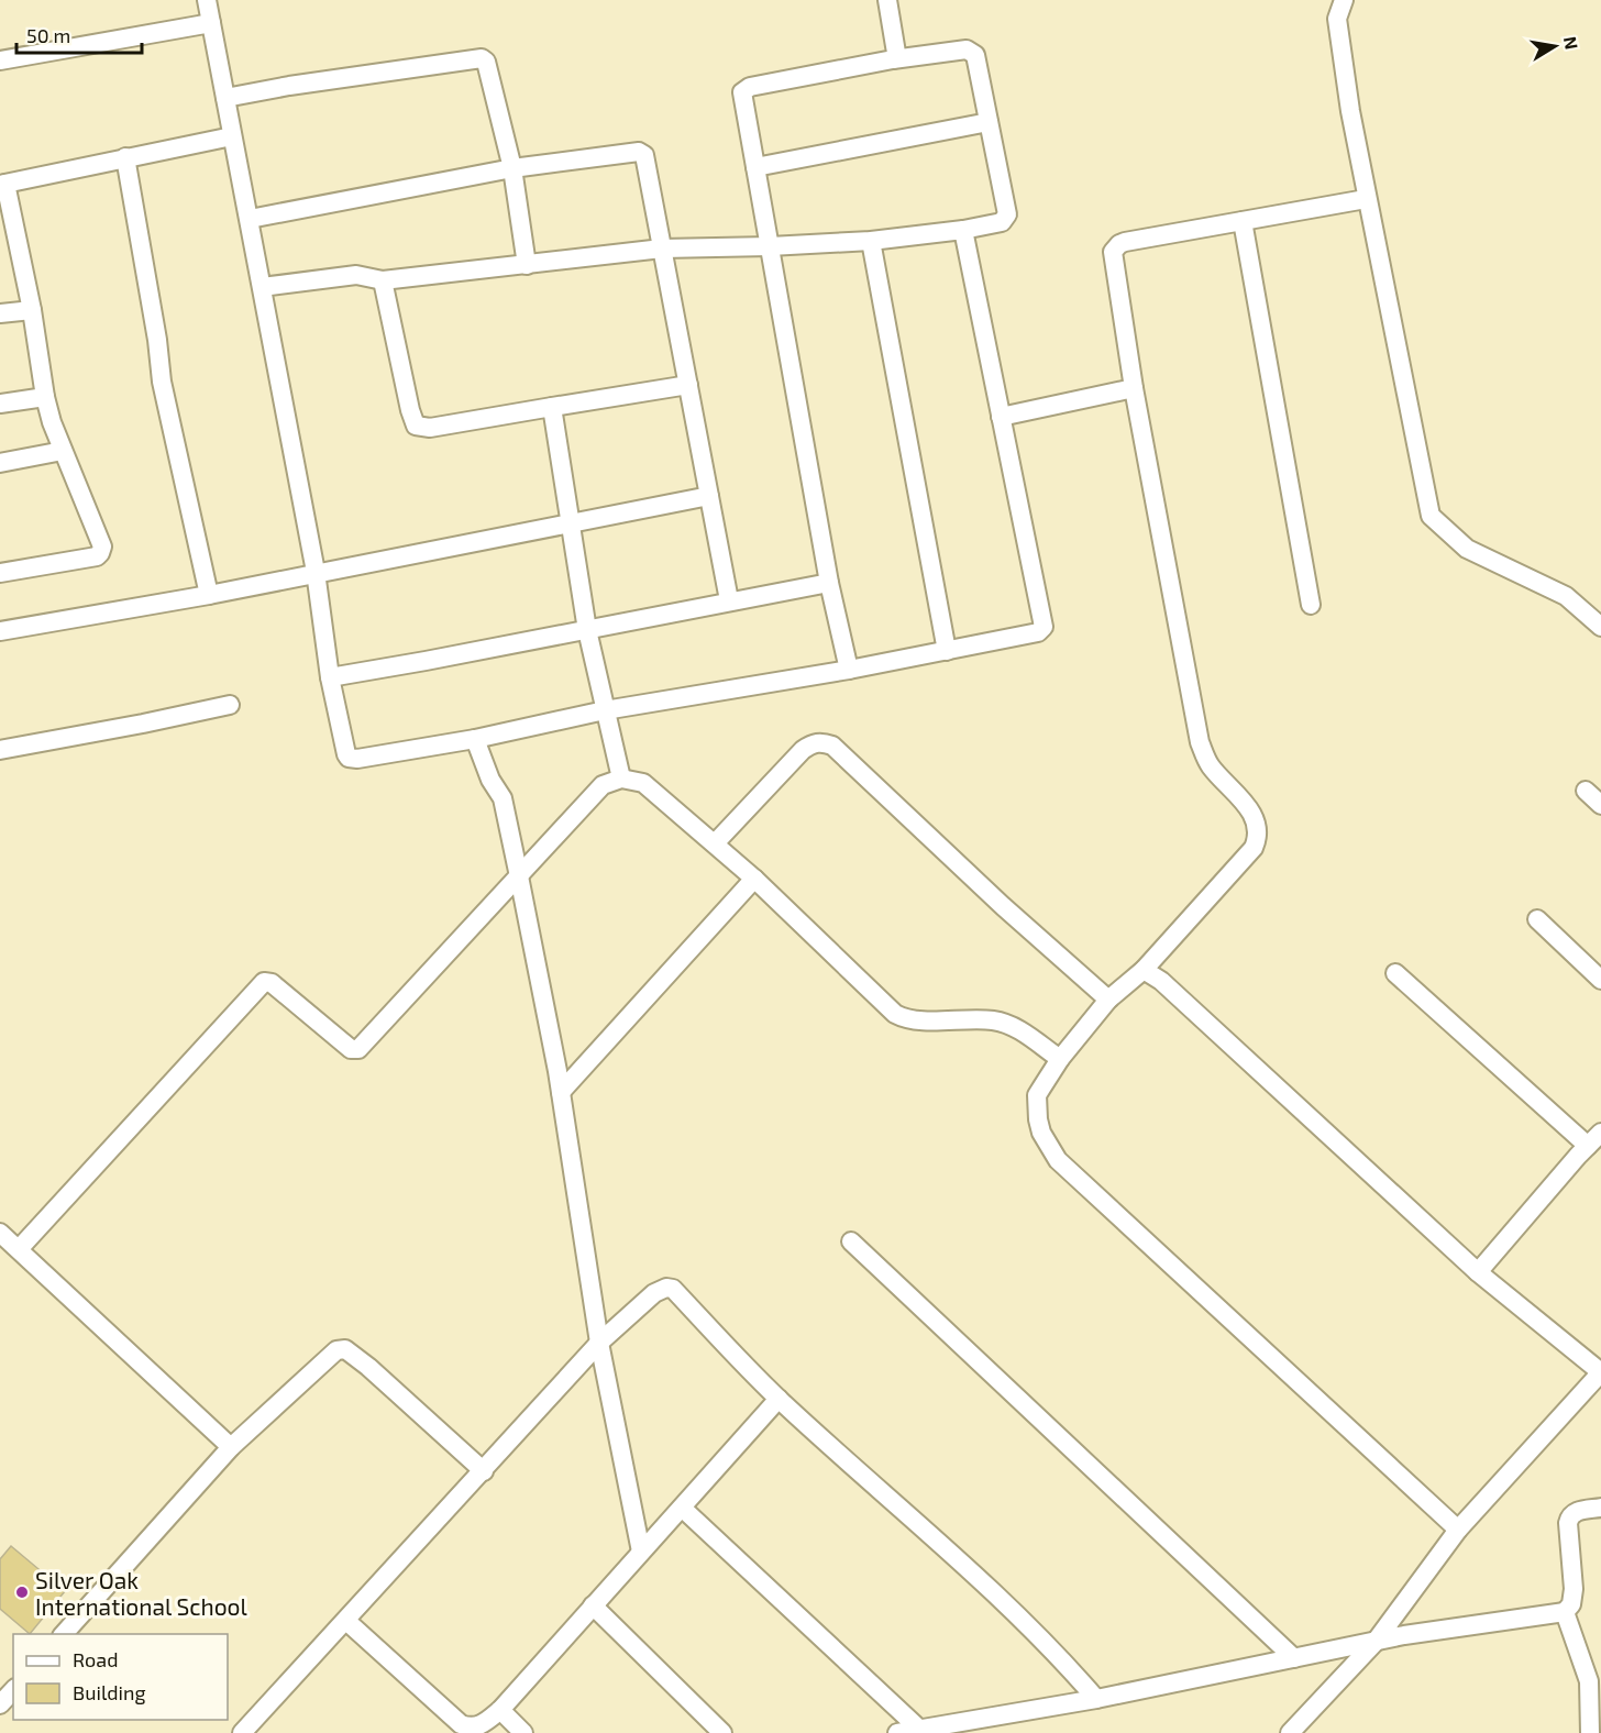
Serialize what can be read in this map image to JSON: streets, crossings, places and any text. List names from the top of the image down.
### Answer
{
  "places": ["Silver Oak International School"],
  "legend": ["Road", "Building"],
  "scale_bar": "50 m",
  "north": "right"
}
